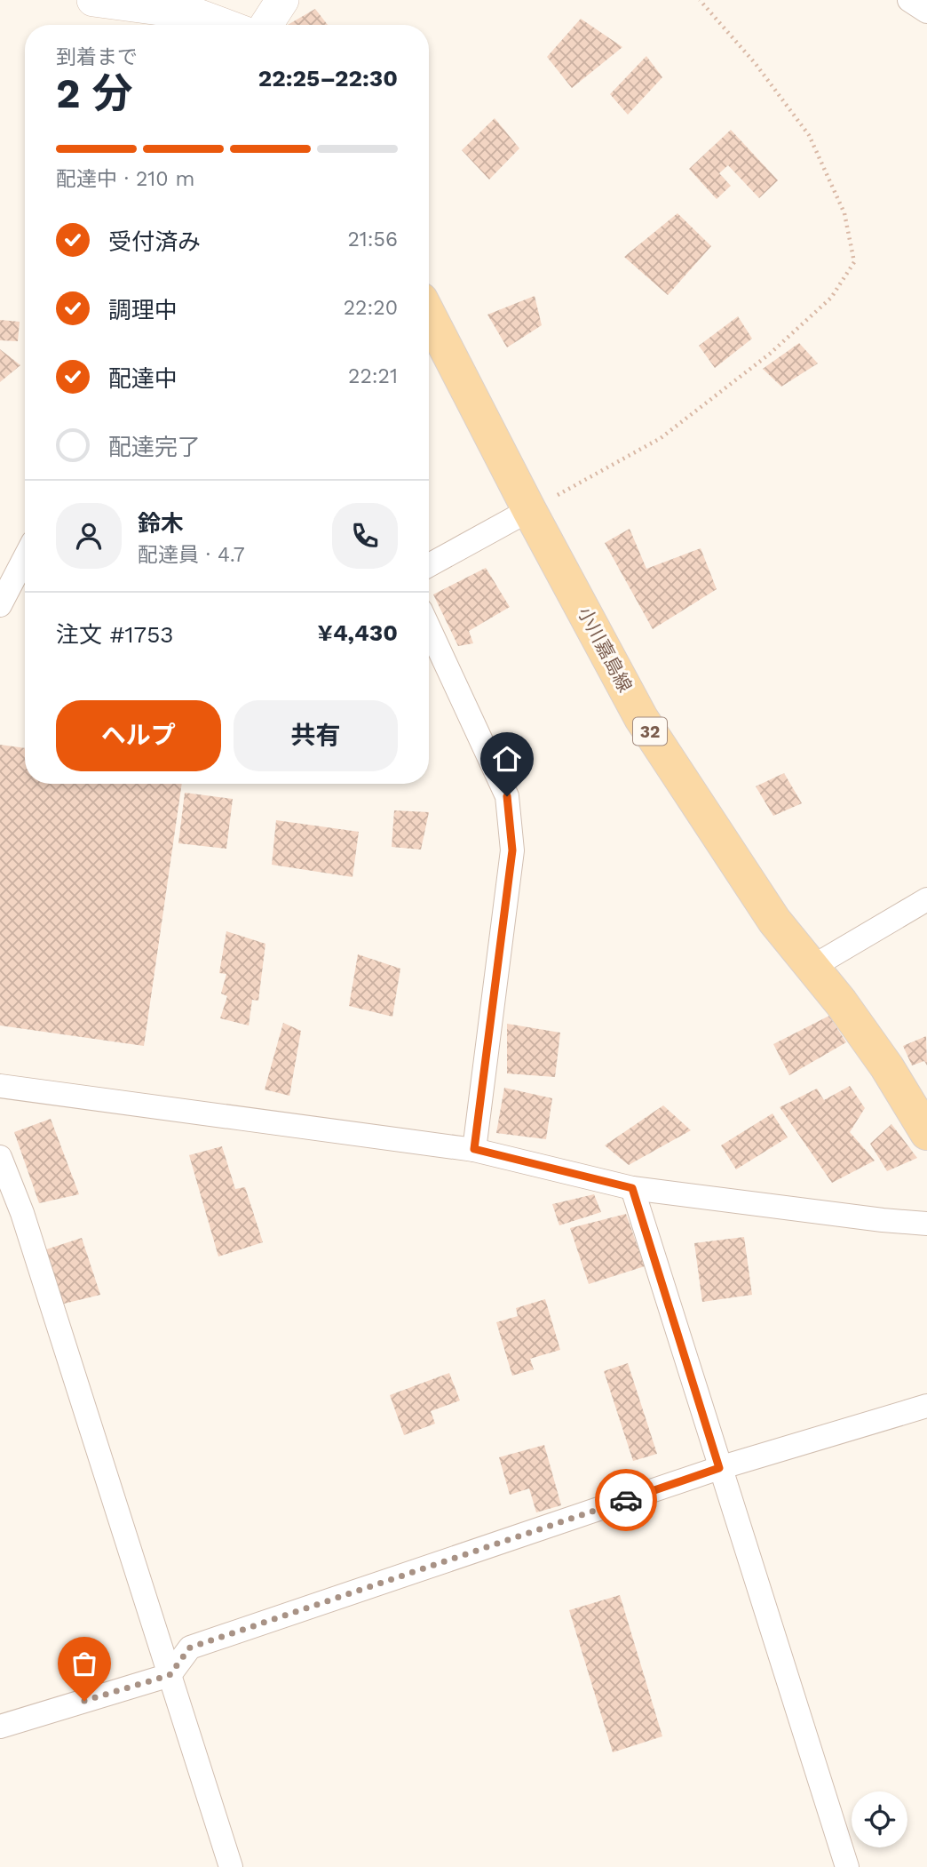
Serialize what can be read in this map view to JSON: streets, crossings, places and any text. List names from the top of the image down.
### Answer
{
  "streets": {
    "main road": ["小川嘉島線", "32"]
  },
  "page": {
    "heading": ["2 分", "到着まで", "22:25–22:30"],
    "panel": [
      "鈴木",
      "配達員 · 4.7",
      "注文 #1753",
      "¥4,430"
    ],
    "bar": "配達中 · 210 m",
    "list": [
      ["受付済み", "21:56"],
      ["調理中", "22:20"],
      ["配達中", "22:21"],
      "配達完了"
    ],
    "buttons": ["ヘルプ", "共有"]
  }
}
